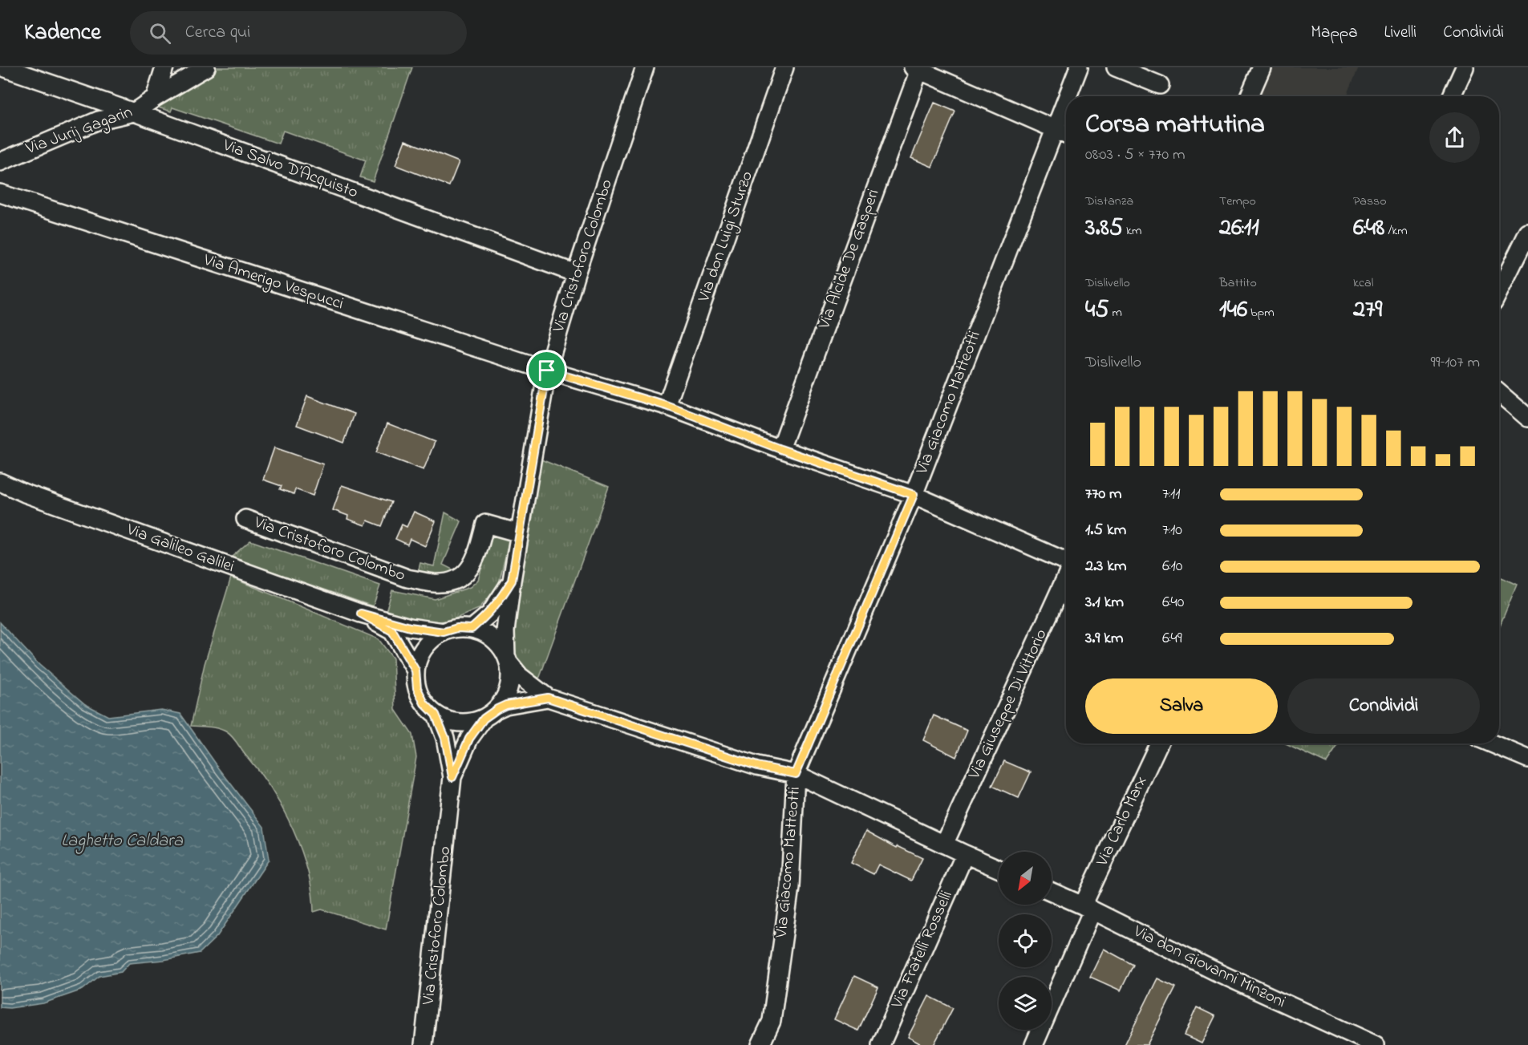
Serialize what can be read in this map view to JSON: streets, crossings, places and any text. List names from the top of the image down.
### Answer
{
  "streets": {
    "street": [
      "Via Jurij Gagarin",
      "Via Salvo D’Acquisto",
      "Via don Luigi Sturzo",
      "Via Cristoforo Colombo",
      "Via Alcide De Gasperi",
      "Via Amerigo Vespucci",
      "Via Giacomo Matteotti",
      "Via Galileo Galilei",
      "Via Giuseppe Di Vittorio",
      "Via Carlo Marx",
      "Via Fratelli Rosselli",
      "Via don Giovanni Minzoni"
    ]
  },
  "crossings": [
    ["Via Jurij Gagarin", "Via Salvo D’Acquisto"],
    ["Via Salvo D’Acquisto", "Via Cristoforo Colombo"],
    ["Via don Luigi Sturzo", "Via Amerigo Vespucci"],
    ["Via Cristoforo Colombo", "Via Amerigo Vespucci"],
    ["Via Cristoforo Colombo", "Via Galileo Galilei"],
    ["Via Alcide De Gasperi", "Via Amerigo Vespucci"],
    ["Via Amerigo Vespucci", "Via Giacomo Matteotti"],
    ["Via Carlo Marx", "Via don Giovanni Minzoni"]
  ],
  "water": ["Laghetto Caldara"],
  "north": "bottom left",
  "page": {
    "header": "Kadence",
    "search": "Cerca qui",
    "nav": ["Mappa", "Livelli", "Condividi"],
    "heading": ["Corsa mattutina", "08:03 · 5 × 770 m"],
    "stats": [
      ["Distanza", "3.85 km"],
      ["Tempo", "26:11"],
      ["Passo", "6:48 /km"],
      ["Dislivello", "45 m"],
      ["Battito", "146 bpm"],
      ["kcal", "279"]
    ],
    "chart": ["Dislivello", "99–107 m"],
    "list": [
      {
        "name": "770 m",
        "note": "7:11"
      },
      {
        "name": "1.5 km",
        "note": "7:10"
      },
      {
        "name": "2.3 km",
        "note": "6:10"
      },
      {
        "name": "3.1 km",
        "note": "6:40"
      },
      {
        "name": "3.9 km",
        "note": "6:49"
      }
    ],
    "buttons": ["Salva", "Condividi"]
  }
}
